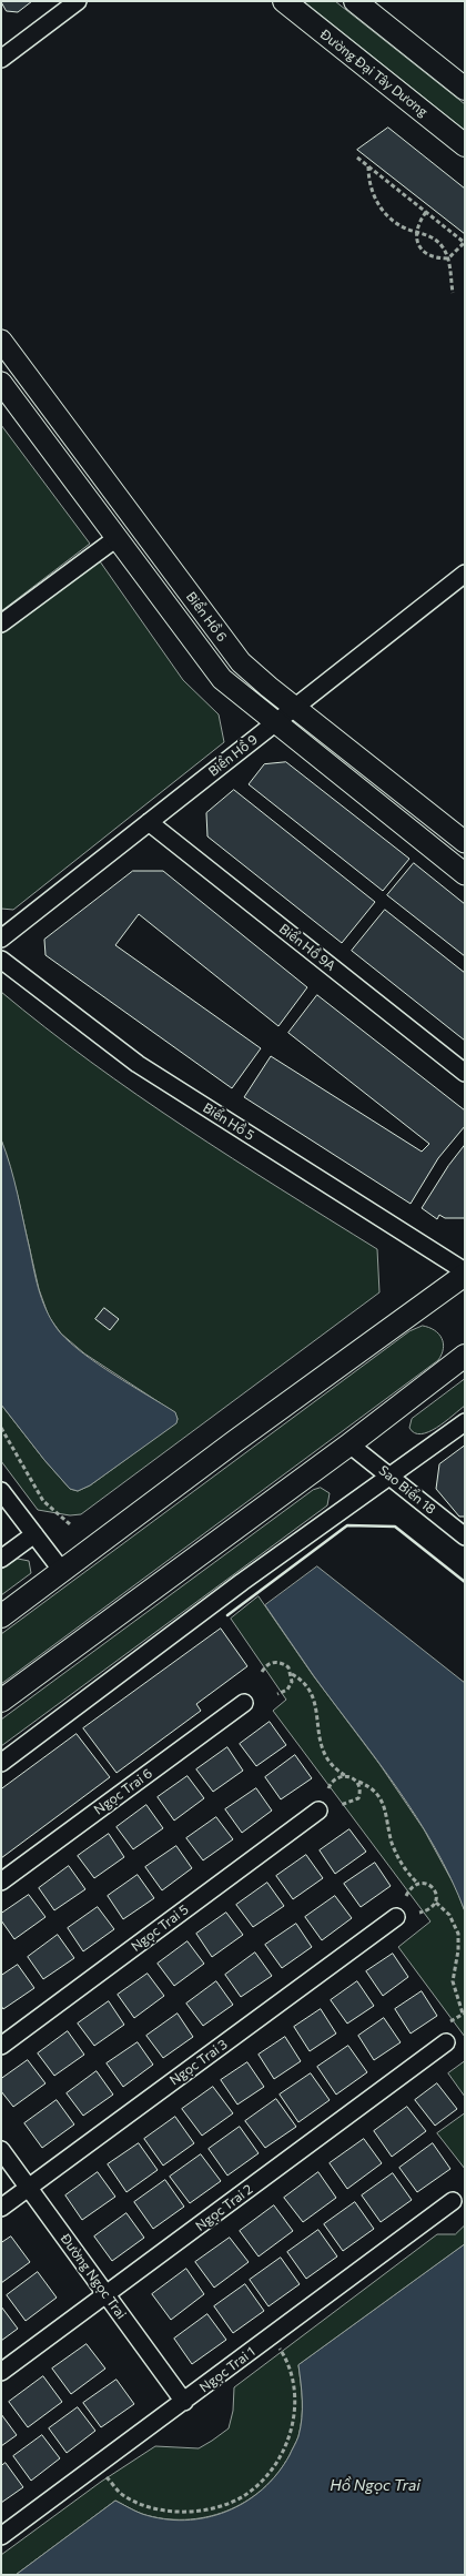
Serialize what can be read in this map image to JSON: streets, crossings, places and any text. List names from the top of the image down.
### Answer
{
  "streets": {
    "main road": ["Đường Đại Tây Dương"],
    "street": [
      "Biển Hồ 6",
      "Biển Hồ 9",
      "Biển Hồ 9A",
      "Biển Hồ 5",
      "Sao Biển 18",
      "Ngọc Trai 6",
      "Ngọc Trai 5",
      "Ngọc Trai 3",
      "Ngọc Trai 2",
      "Đường Ngọc Trai",
      "Ngọc Trai 1"
    ]
  },
  "crossings": [
    ["Biển Hồ 6", "Biển Hồ 9"],
    ["Biển Hồ 9", "Biển Hồ 9A"],
    ["Ngọc Trai 3", "Đường Ngọc Trai"],
    ["Ngọc Trai 2", "Đường Ngọc Trai"],
    ["Đường Ngọc Trai", "Ngọc Trai 1"]
  ],
  "water": ["Hồ Ngọc Trai"]
}
